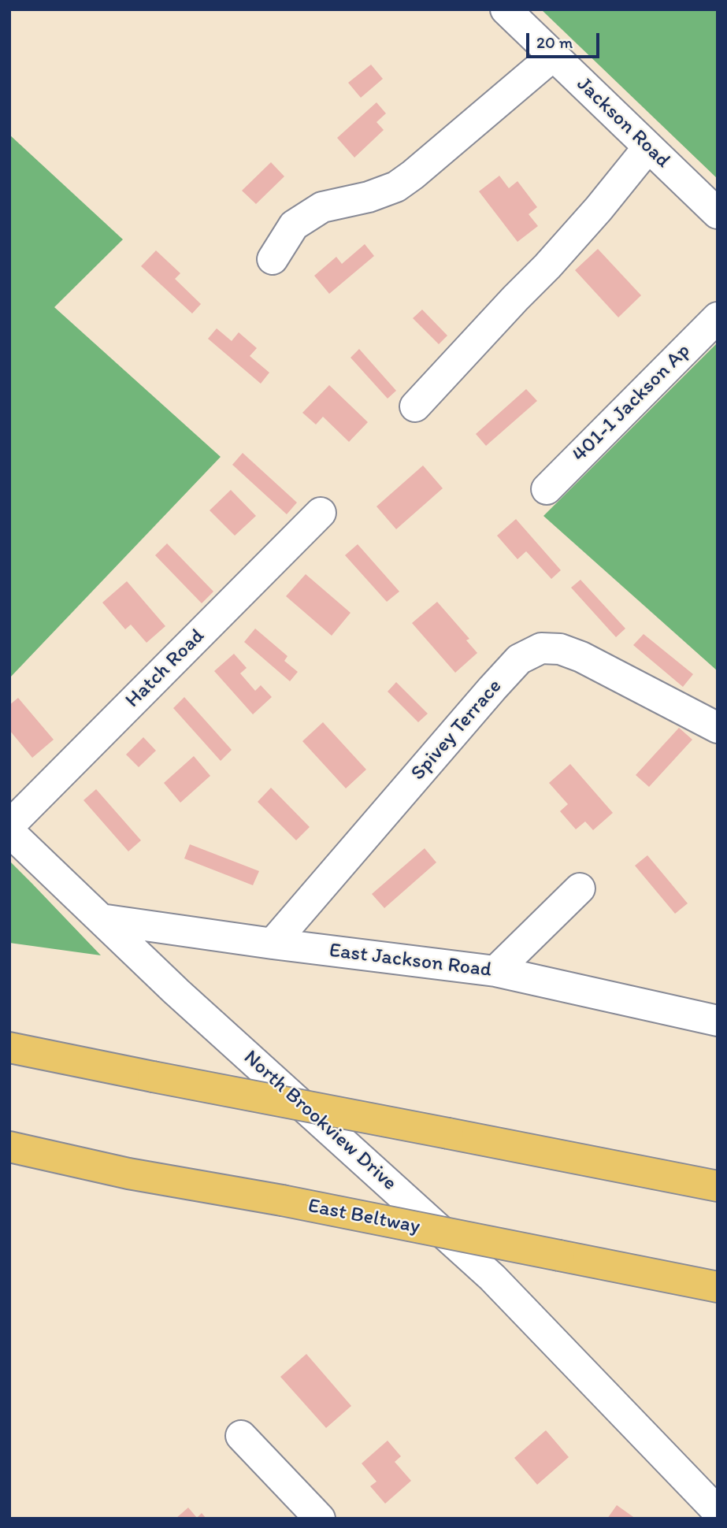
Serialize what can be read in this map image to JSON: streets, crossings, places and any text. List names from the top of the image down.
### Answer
{
  "streets": {
    "highway": ["East Beltway"],
    "street": [
      "Jackson Road",
      "401-1 Jackson Ap",
      "Hatch Road",
      "Spivey Terrace",
      "East Jackson Road",
      "North Brookview Drive"
    ]
  },
  "crossings": [
    ["Spivey Terrace", "East Jackson Road"],
    ["East Jackson Road", "North Brookview Drive"]
  ],
  "scale_bar": "20 m"
}
